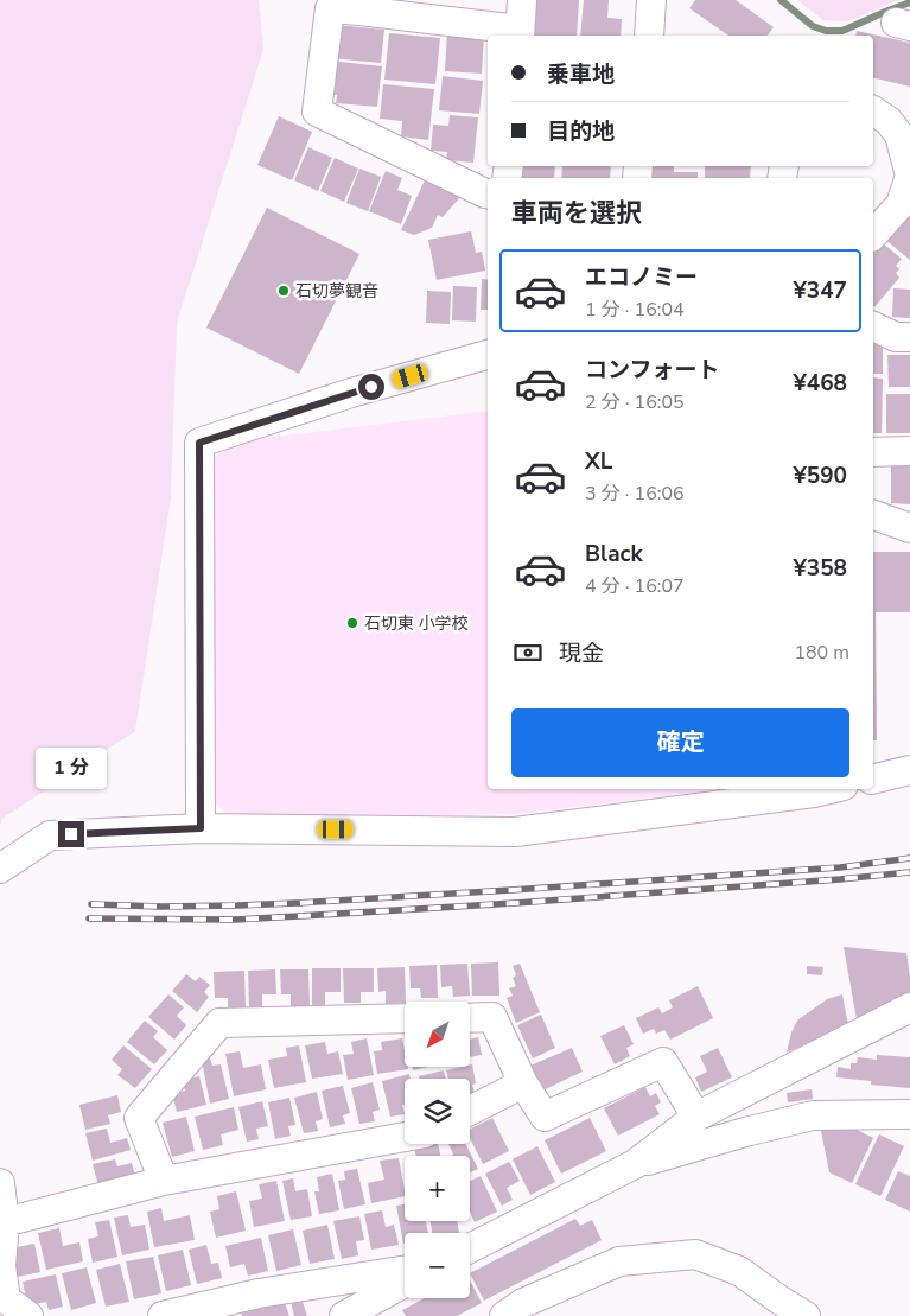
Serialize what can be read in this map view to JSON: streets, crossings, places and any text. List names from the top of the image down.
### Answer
{
  "places": ["石切夢観音", "石切東 小学校"],
  "north": "bottom left",
  "page": {
    "banner": ["乗車地", "目的地"],
    "heading": "車両を選択",
    "list": [
      {
        "name": "エコノミー",
        "note": "1 分 · 16:04",
        "value": "¥347"
      },
      {
        "name": "コンフォート",
        "note": "2 分 · 16:05",
        "value": "¥468"
      },
      {
        "name": "XL",
        "note": "3 分 · 16:06",
        "value": "¥590"
      },
      {
        "name": "Black",
        "note": "4 分 · 16:07",
        "value": "¥358"
      }
    ],
    "pay": ["現金", "180 m"],
    "buttons": "確定",
    "bubble": "1 分",
    "map_buttons": ["+", "−"]
  }
}
